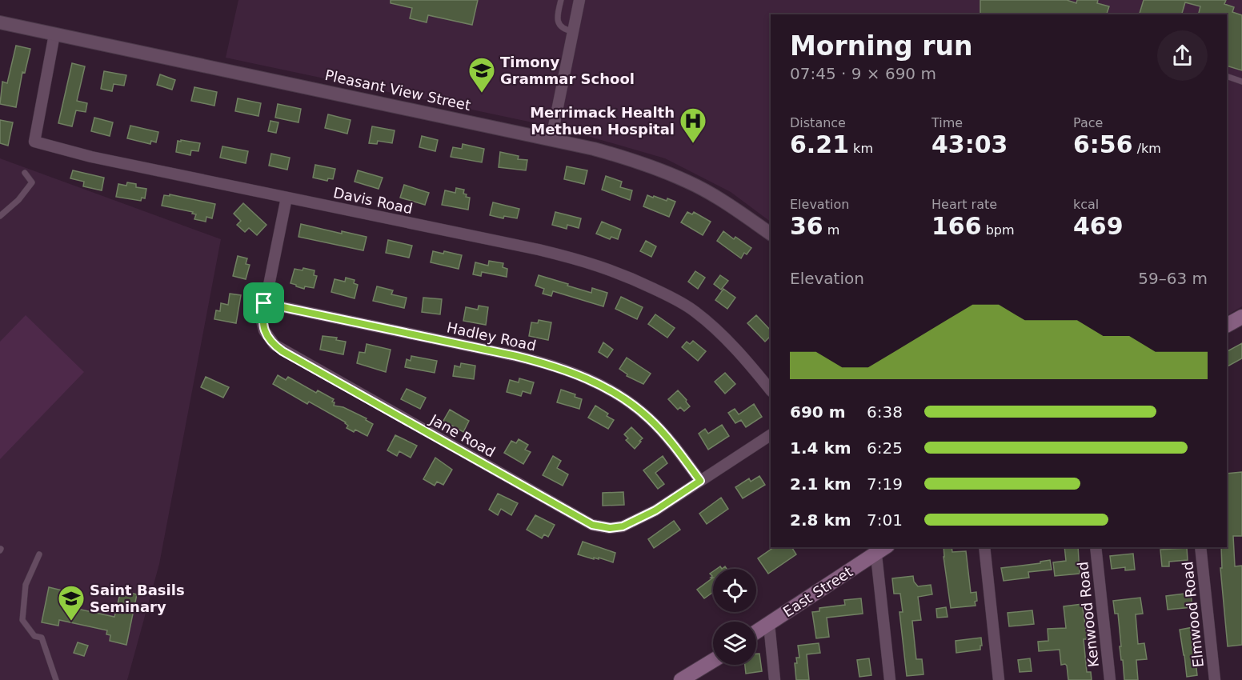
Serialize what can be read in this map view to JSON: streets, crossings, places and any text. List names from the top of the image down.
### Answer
{
  "streets": {
    "main road": ["East Street"],
    "street": [
      "Pleasant View Street",
      "Davis Road",
      "Hadley Road",
      "Jane Road",
      "Kenwood Road",
      "Elmwood Road"
    ]
  },
  "crossings": [
    ["Pleasant View Street", "Davis Road"],
    ["Davis Road", "Jane Road"],
    ["Hadley Road", "Jane Road"]
  ],
  "places": {
    "school or university": ["Timony Grammar School", "Saint Basils Seminary"],
    "hospital": ["Merrimack Health Methuen Hospital"]
  },
  "page": {
    "heading": ["Morning run", "07:45 · 9 × 690 m"],
    "stats": [
      ["Distance", "6.21 km"],
      ["Time", "43:03"],
      ["Pace", "6:56 /km"],
      ["Elevation", "36 m"],
      ["Heart rate", "166 bpm"],
      ["kcal", "469"]
    ],
    "chart": ["Elevation", "59–63 m"],
    "list": [
      {
        "name": "690 m",
        "note": "6:38"
      },
      {
        "name": "1.4 km",
        "note": "6:25"
      },
      {
        "name": "2.1 km",
        "note": "7:19"
      },
      {
        "name": "2.8 km",
        "note": "7:01"
      }
    ]
  }
}
